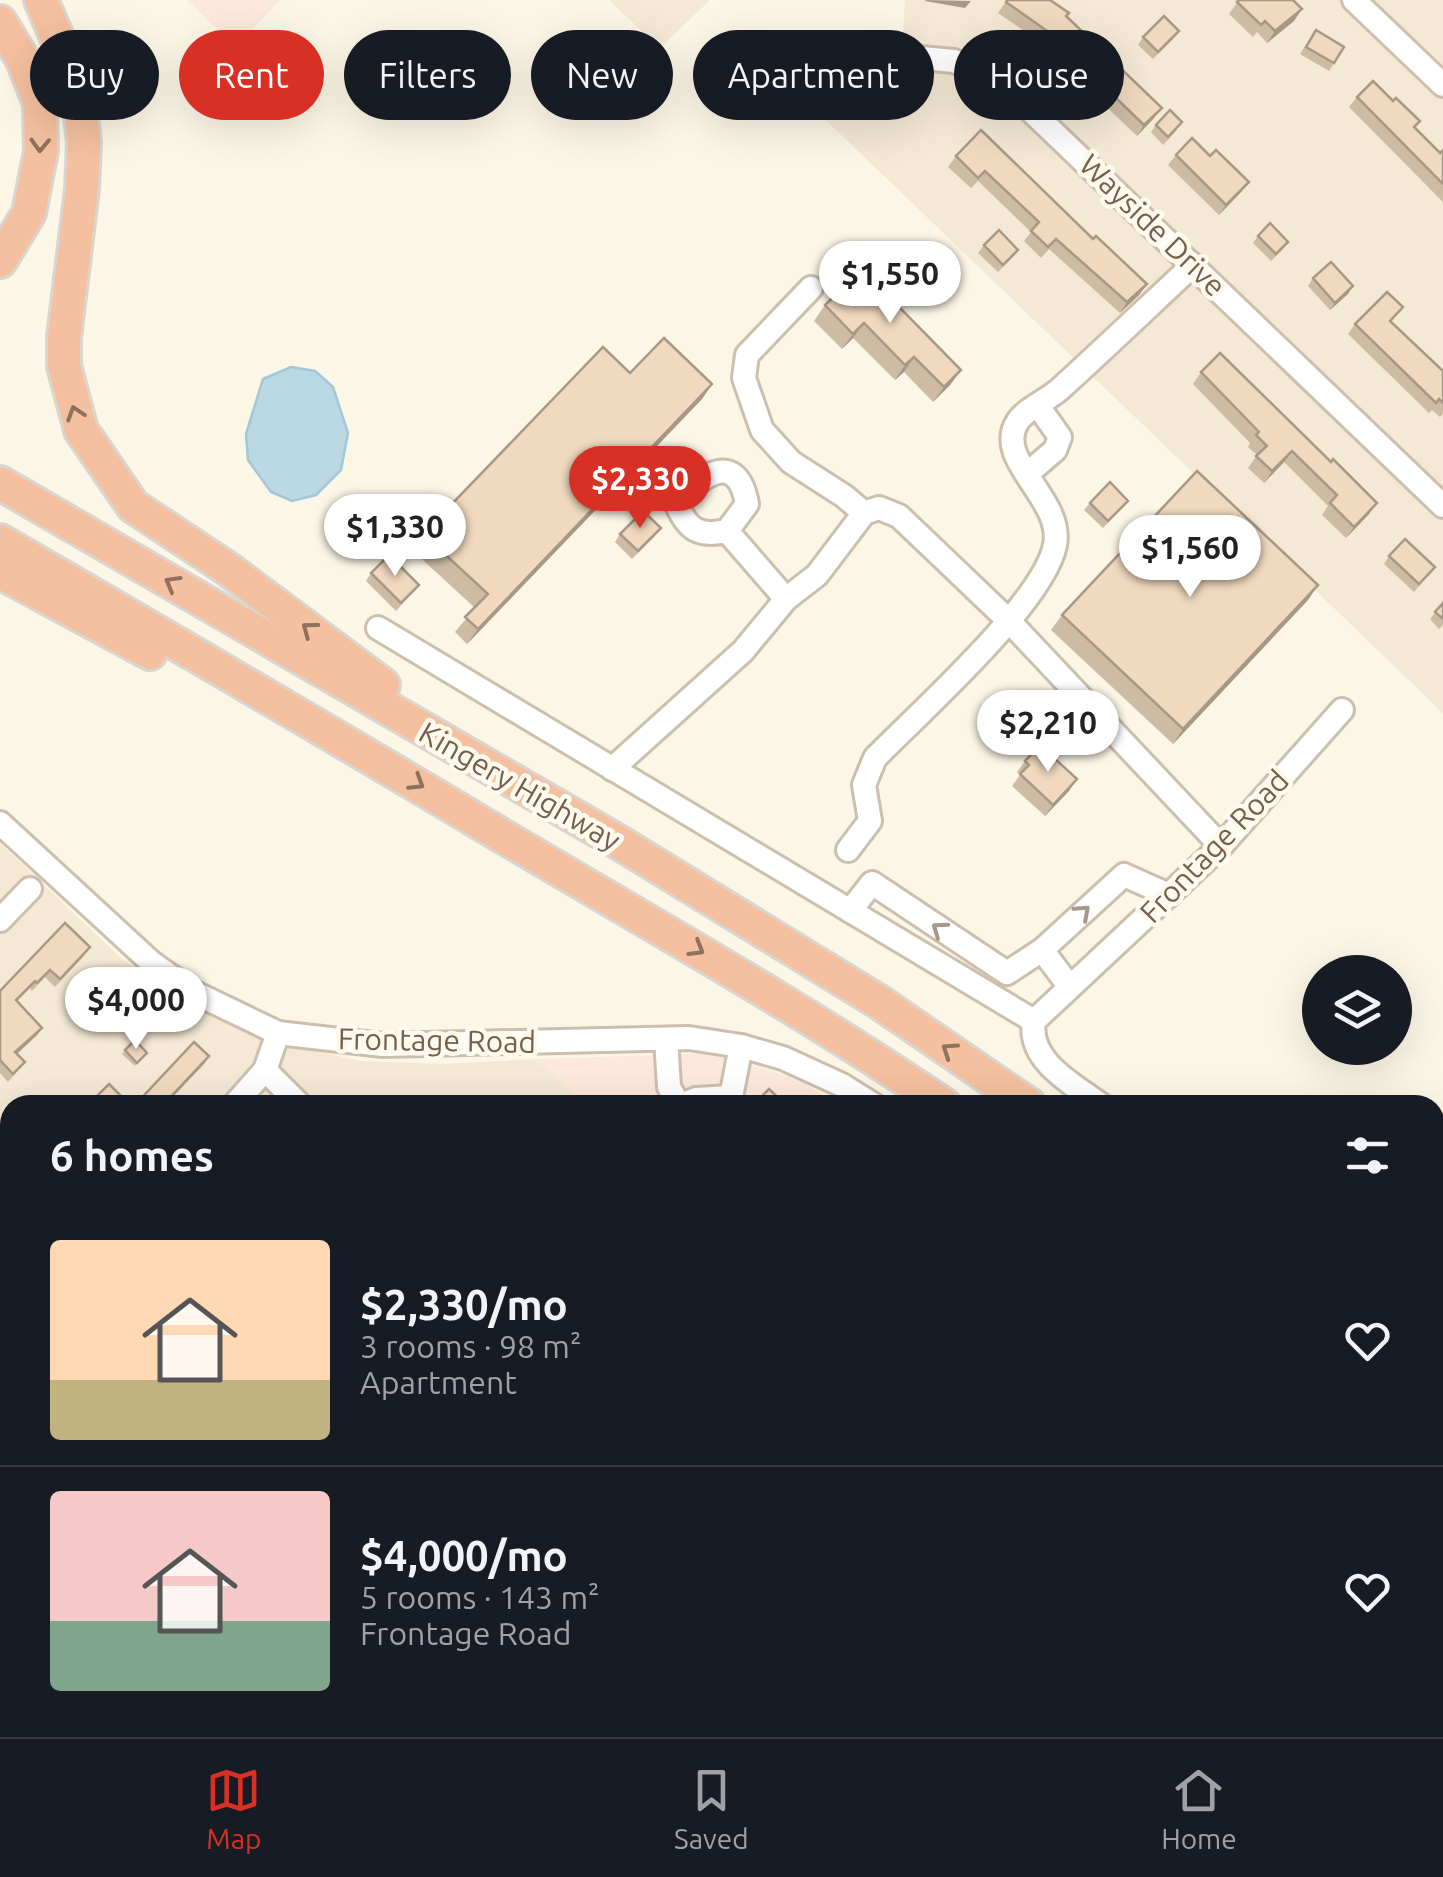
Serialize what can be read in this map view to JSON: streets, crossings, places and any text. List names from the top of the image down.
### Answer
{
  "streets": {
    "highway": ["Kingery Highway"],
    "street": ["Wayside Drive", "Frontage Road"]
  },
  "page": {
    "chip": [
      "Buy",
      "Rent",
      "Filters",
      "New",
      "Apartment",
      "House"
    ],
    "price": [
      "$1,550",
      "$2,330",
      "$1,330",
      "$1,560",
      "$2,210",
      "$4,000"
    ],
    "heading": "6 homes",
    "list": [
      {
        "name": "$2,330/mo",
        "note": "3 rooms · 98 m² · Apartment"
      },
      {
        "name": "$4,000/mo",
        "note": "5 rooms · 143 m² · Frontage Road"
      }
    ],
    "tabs": ["Map", "Saved", "Home"]
  }
}
